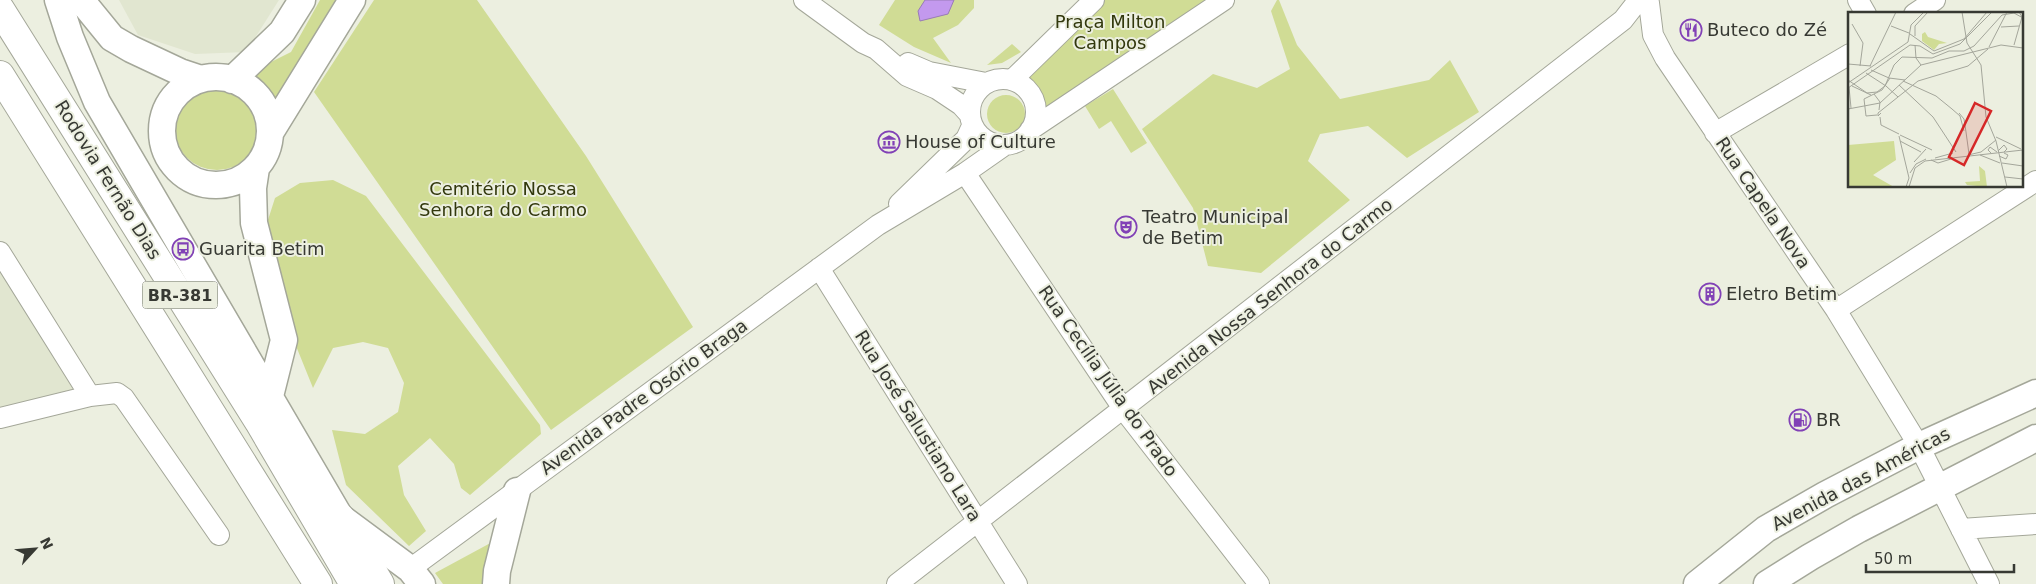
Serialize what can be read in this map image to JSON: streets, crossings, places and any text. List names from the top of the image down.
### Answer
{
  "streets": {
    "highway": ["Rodovia Fernão Dias", "BR-381"],
    "main road": ["Avenida das Américas"],
    "street": [
      "Rua Capela Nova",
      "Avenida Nossa Senhora do Carmo",
      "Rua Cecília Júlia do Prado",
      "Avenida Padre Osório Braga",
      "Rua José Salustiano Lara"
    ]
  },
  "crossings": [
    ["Rua Capela Nova", "Avenida Nossa Senhora do Carmo"],
    ["Rua Capela Nova", "Avenida das Américas"],
    ["Avenida Nossa Senhora do Carmo", "Rua Cecília Júlia do Prado"],
    ["Avenida Nossa Senhora do Carmo", "Rua José Salustiano Lara"],
    ["Rua Cecília Júlia do Prado", "Avenida Padre Osório Braga"],
    ["Avenida Padre Osório Braga", "Rua José Salustiano Lara"]
  ],
  "parks": ["Praça Milton Campos", "Cemitério Nossa Senhora do Carmo"],
  "places": {
    "restaurant": ["Buteco do Zé"],
    "museum": ["House of Culture"],
    "theatre": ["Teatro Municipal de Betim"],
    "bus stop": ["Guarita Betim"],
    "building": ["Eletro Betim"],
    "fuel station": ["BR"]
  },
  "scale_bar": "50 m",
  "north": "top right"
}
